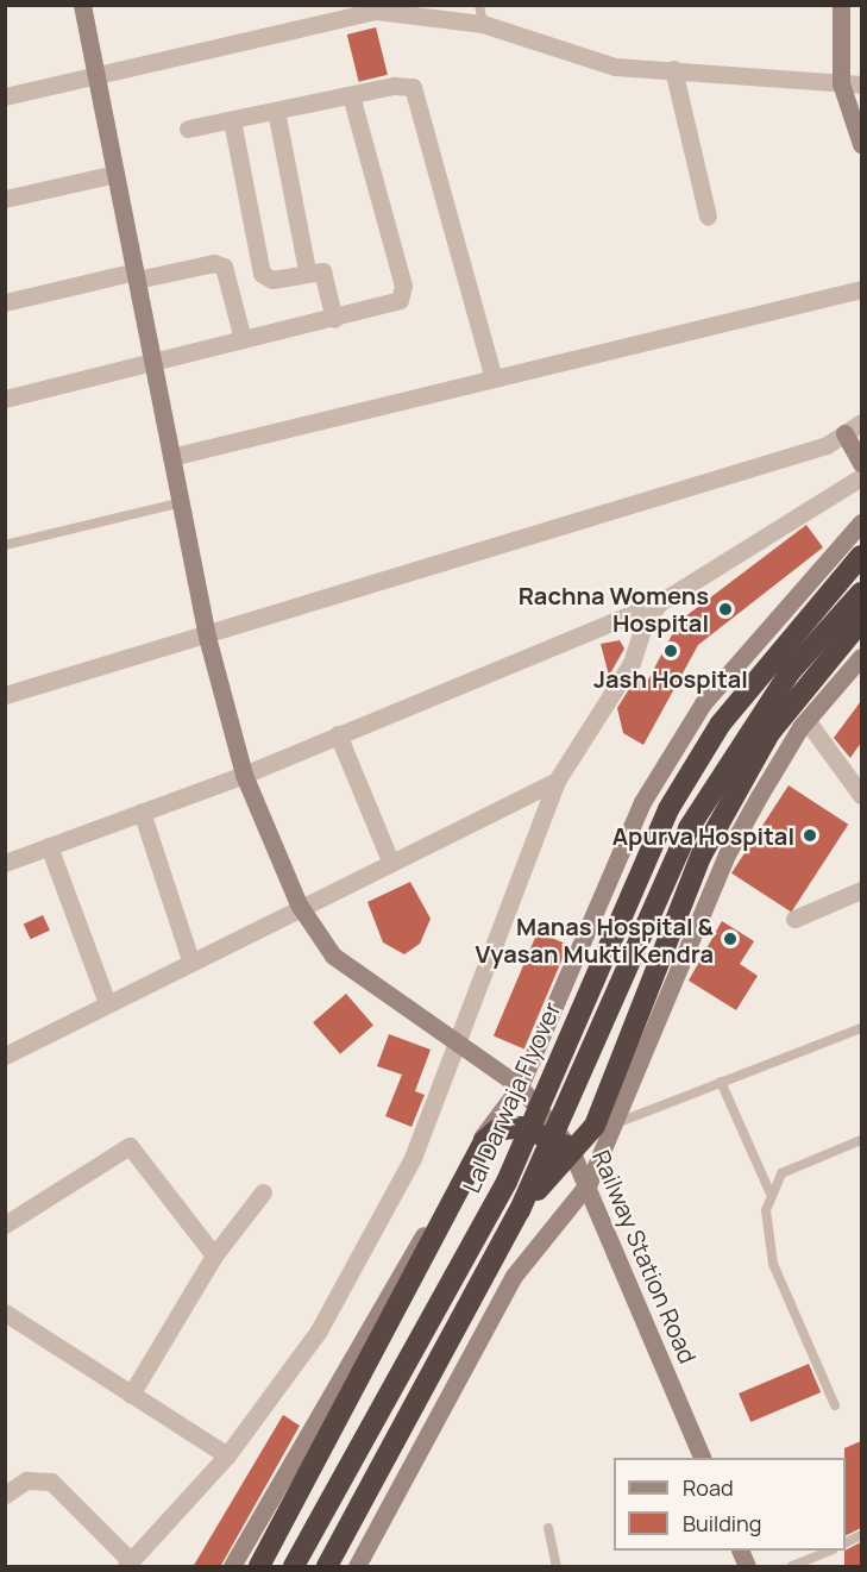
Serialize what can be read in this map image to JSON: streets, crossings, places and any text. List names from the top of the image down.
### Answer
{
  "streets": {
    "highway": ["Lal Darwaja Flyover"],
    "street": ["Railway Station Road"]
  },
  "places": [
    "Rachna Womens Hospital",
    "Jash Hospital",
    "Apurva Hospital",
    "Manas Hospital & Vyasan Mukti Kendra"
  ],
  "legend": ["Road", "Building"]
}
